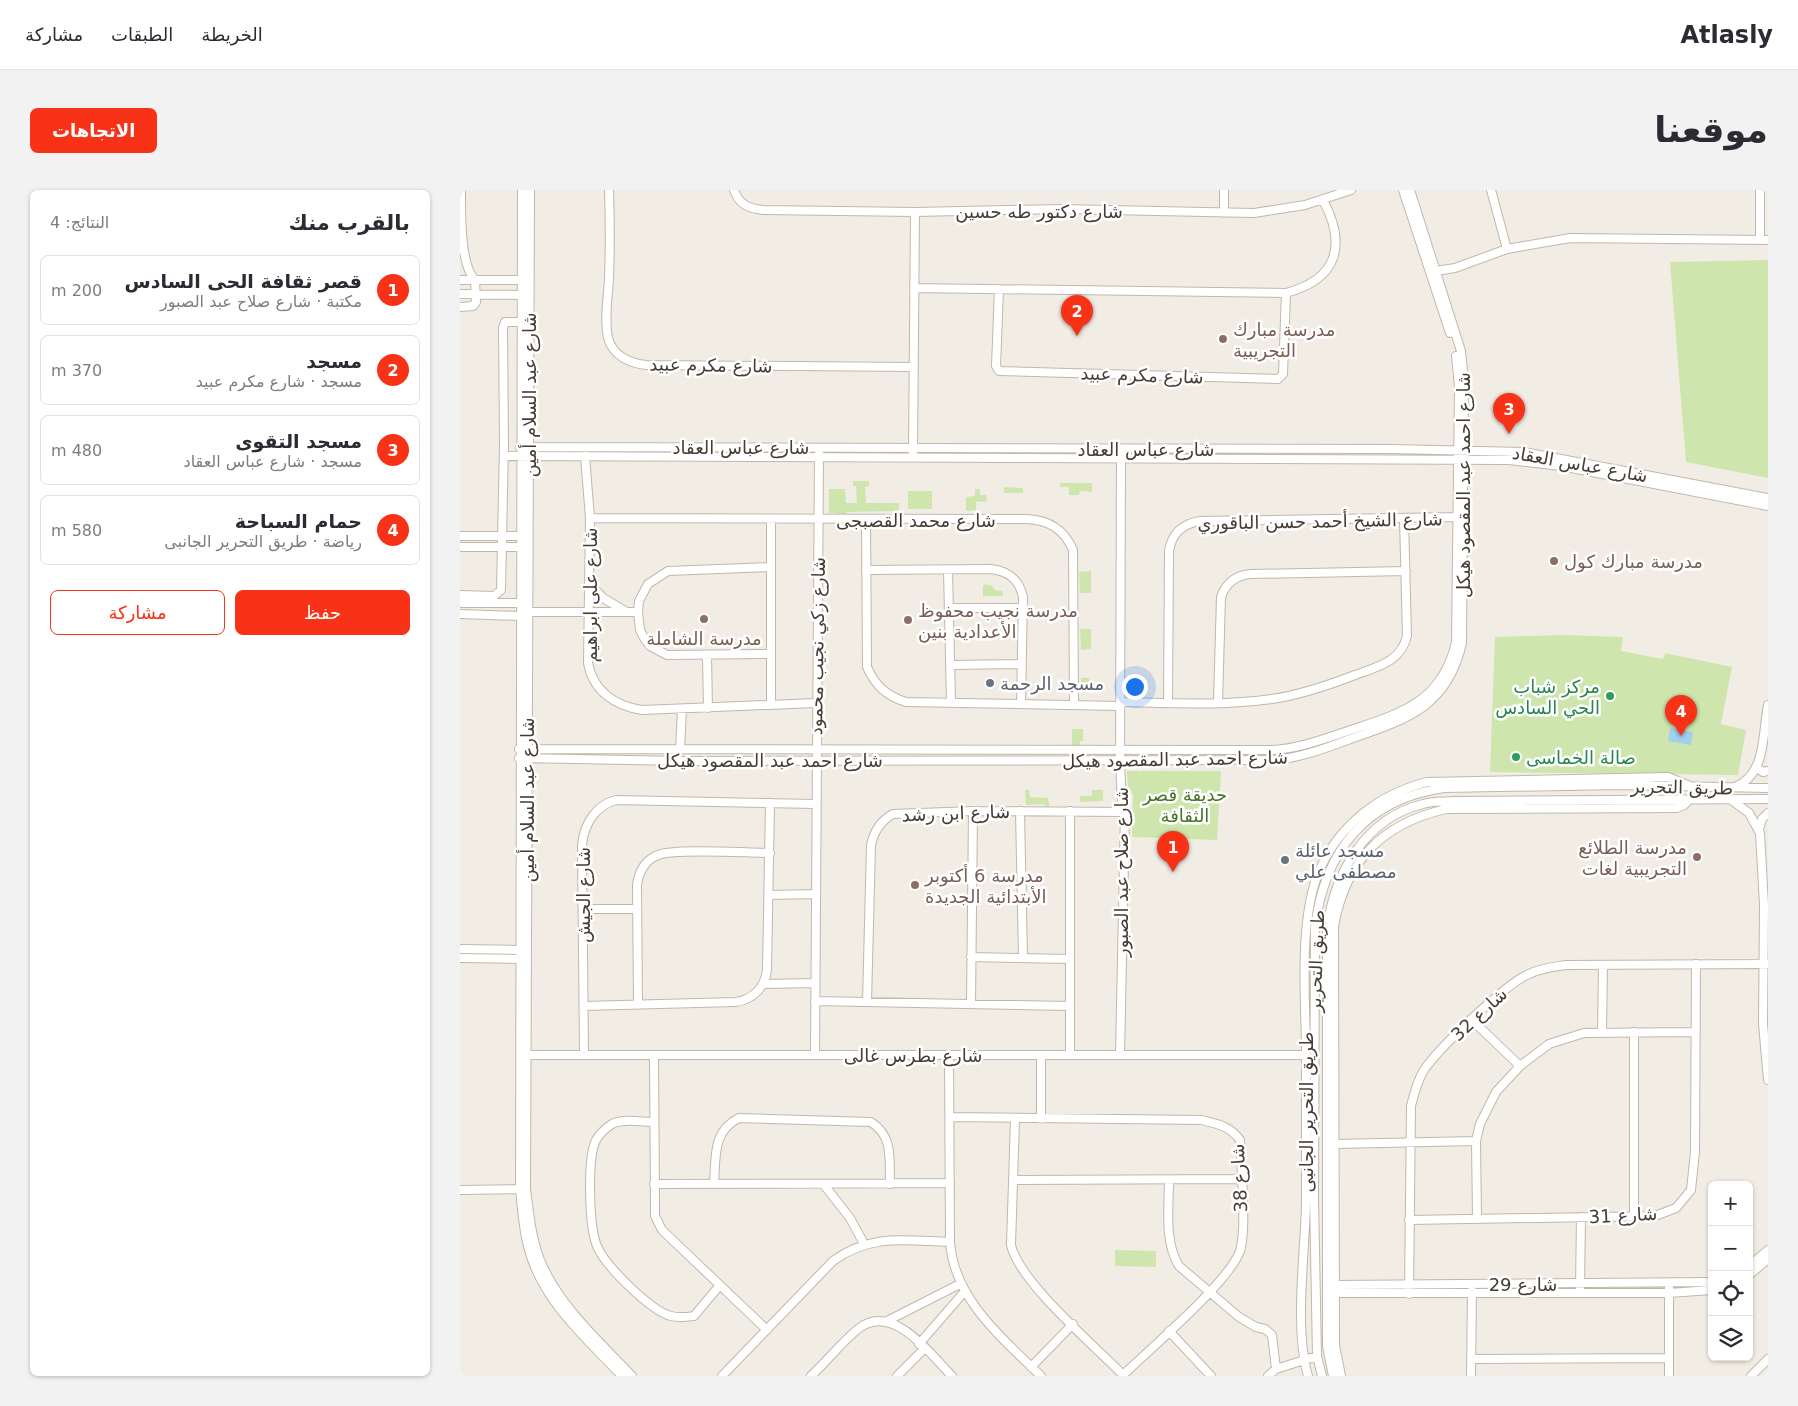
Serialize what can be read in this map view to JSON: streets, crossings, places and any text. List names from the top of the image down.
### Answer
{
  "streets": {
    "street": [
      "شارع دكتور طه حسين",
      "شارع مكرم عبيد",
      "شارع عبد السلام أمين",
      "شارع عباس العقاد",
      "شارع احمد عبد المقصود هيكل",
      "شارع محمد القصبجى",
      "شارع الشيخ أحمد حسن الباقوري",
      "شارع على ابراهيم",
      "شارع زكي نجيب محمود",
      "طريق التحرير",
      "شارع ابن رشد",
      "شارع صلاح عبد الصبور",
      "شارع الجيش",
      "شارع 32",
      "شارع بطرس غالى",
      "طريق التحرير الجانبى",
      "شارع 38",
      "شارع 31",
      "شارع 29"
    ]
  },
  "crossings": [
    ["شارع عبد السلام أمين", "شارع عباس العقاد"],
    ["شارع عبد السلام أمين", "شارع احمد عبد المقصود هيكل"],
    ["شارع عبد السلام أمين", "شارع بطرس غالى"],
    ["شارع عباس العقاد", "شارع احمد عبد المقصود هيكل"],
    ["شارع عباس العقاد", "شارع على ابراهيم"],
    ["شارع عباس العقاد", "شارع زكي نجيب محمود"],
    ["شارع عباس العقاد", "شارع صلاح عبد الصبور"],
    ["شارع احمد عبد المقصود هيكل", "شارع الشيخ أحمد حسن الباقوري"],
    ["شارع احمد عبد المقصود هيكل", "شارع زكي نجيب محمود"],
    ["شارع احمد عبد المقصود هيكل", "شارع صلاح عبد الصبور"],
    ["شارع محمد القصبجى", "شارع على ابراهيم"],
    ["شارع محمد القصبجى", "شارع زكي نجيب محمود"],
    ["شارع على ابراهيم", "شارع زكي نجيب محمود"],
    ["شارع زكي نجيب محمود", "شارع الجيش"],
    ["شارع زكي نجيب محمود", "شارع بطرس غالى"],
    ["طريق التحرير", "طريق التحرير الجانبى"],
    ["شارع ابن رشد", "شارع صلاح عبد الصبور"],
    ["شارع صلاح عبد الصبور", "شارع بطرس غالى"],
    ["شارع الجيش", "شارع بطرس غالى"],
    ["شارع 32", "شارع 31"],
    ["شارع 32", "شارع 29"],
    ["شارع بطرس غالى", "طريق التحرير الجانبى"],
    ["طريق التحرير الجانبى", "شارع 29"]
  ],
  "parks": ["حديقة قصر الثقافة"],
  "places": [
    "مدرسة مبارك التجريبية",
    "مدرسة مبارك كول",
    "مدرسة الشاملة",
    "مدرسة نجيب محفوظ الأعدادية بنين",
    "مسجد الرحمة",
    "مركز شباب الحي السادس",
    "صالة الخماسى",
    "مدرسة الطلائع التجريبية لغات",
    "مسجد عائلة مصطفى علي",
    "مدرسة 6 أكتوبر الأبتدائية الجديدة"
  ],
  "page": {
    "header": "Atlasly",
    "nav": ["الخريطة", "الطبقات", "مشاركة"],
    "buttons": [
      "الاتجاهات",
      ["حفظ", "مشاركة"]
    ],
    "title": "موقعنا",
    "heading": ["بالقرب منك", "النتائج: 4"],
    "list": [
      {
        "mark": "1",
        "name": "قصر ثقافة الحى السادس",
        "note": "مكتبة · شارع صلاح عبد الصبور",
        "value": "200 m"
      },
      {
        "mark": "2",
        "name": "مسجد",
        "note": "مسجد · شارع مكرم عبيد",
        "value": "370 m"
      },
      {
        "mark": "3",
        "name": "مسجد التقوى",
        "note": "مسجد · شارع عباس العقاد",
        "value": "480 m"
      },
      {
        "mark": "4",
        "name": "حمام السباحة",
        "note": "رياضة · طريق التحرير الجانبى",
        "value": "580 m"
      }
    ],
    "pins": [
      "2",
      "3",
      "4",
      "1"
    ],
    "map_buttons": ["+", "−"]
  }
}
